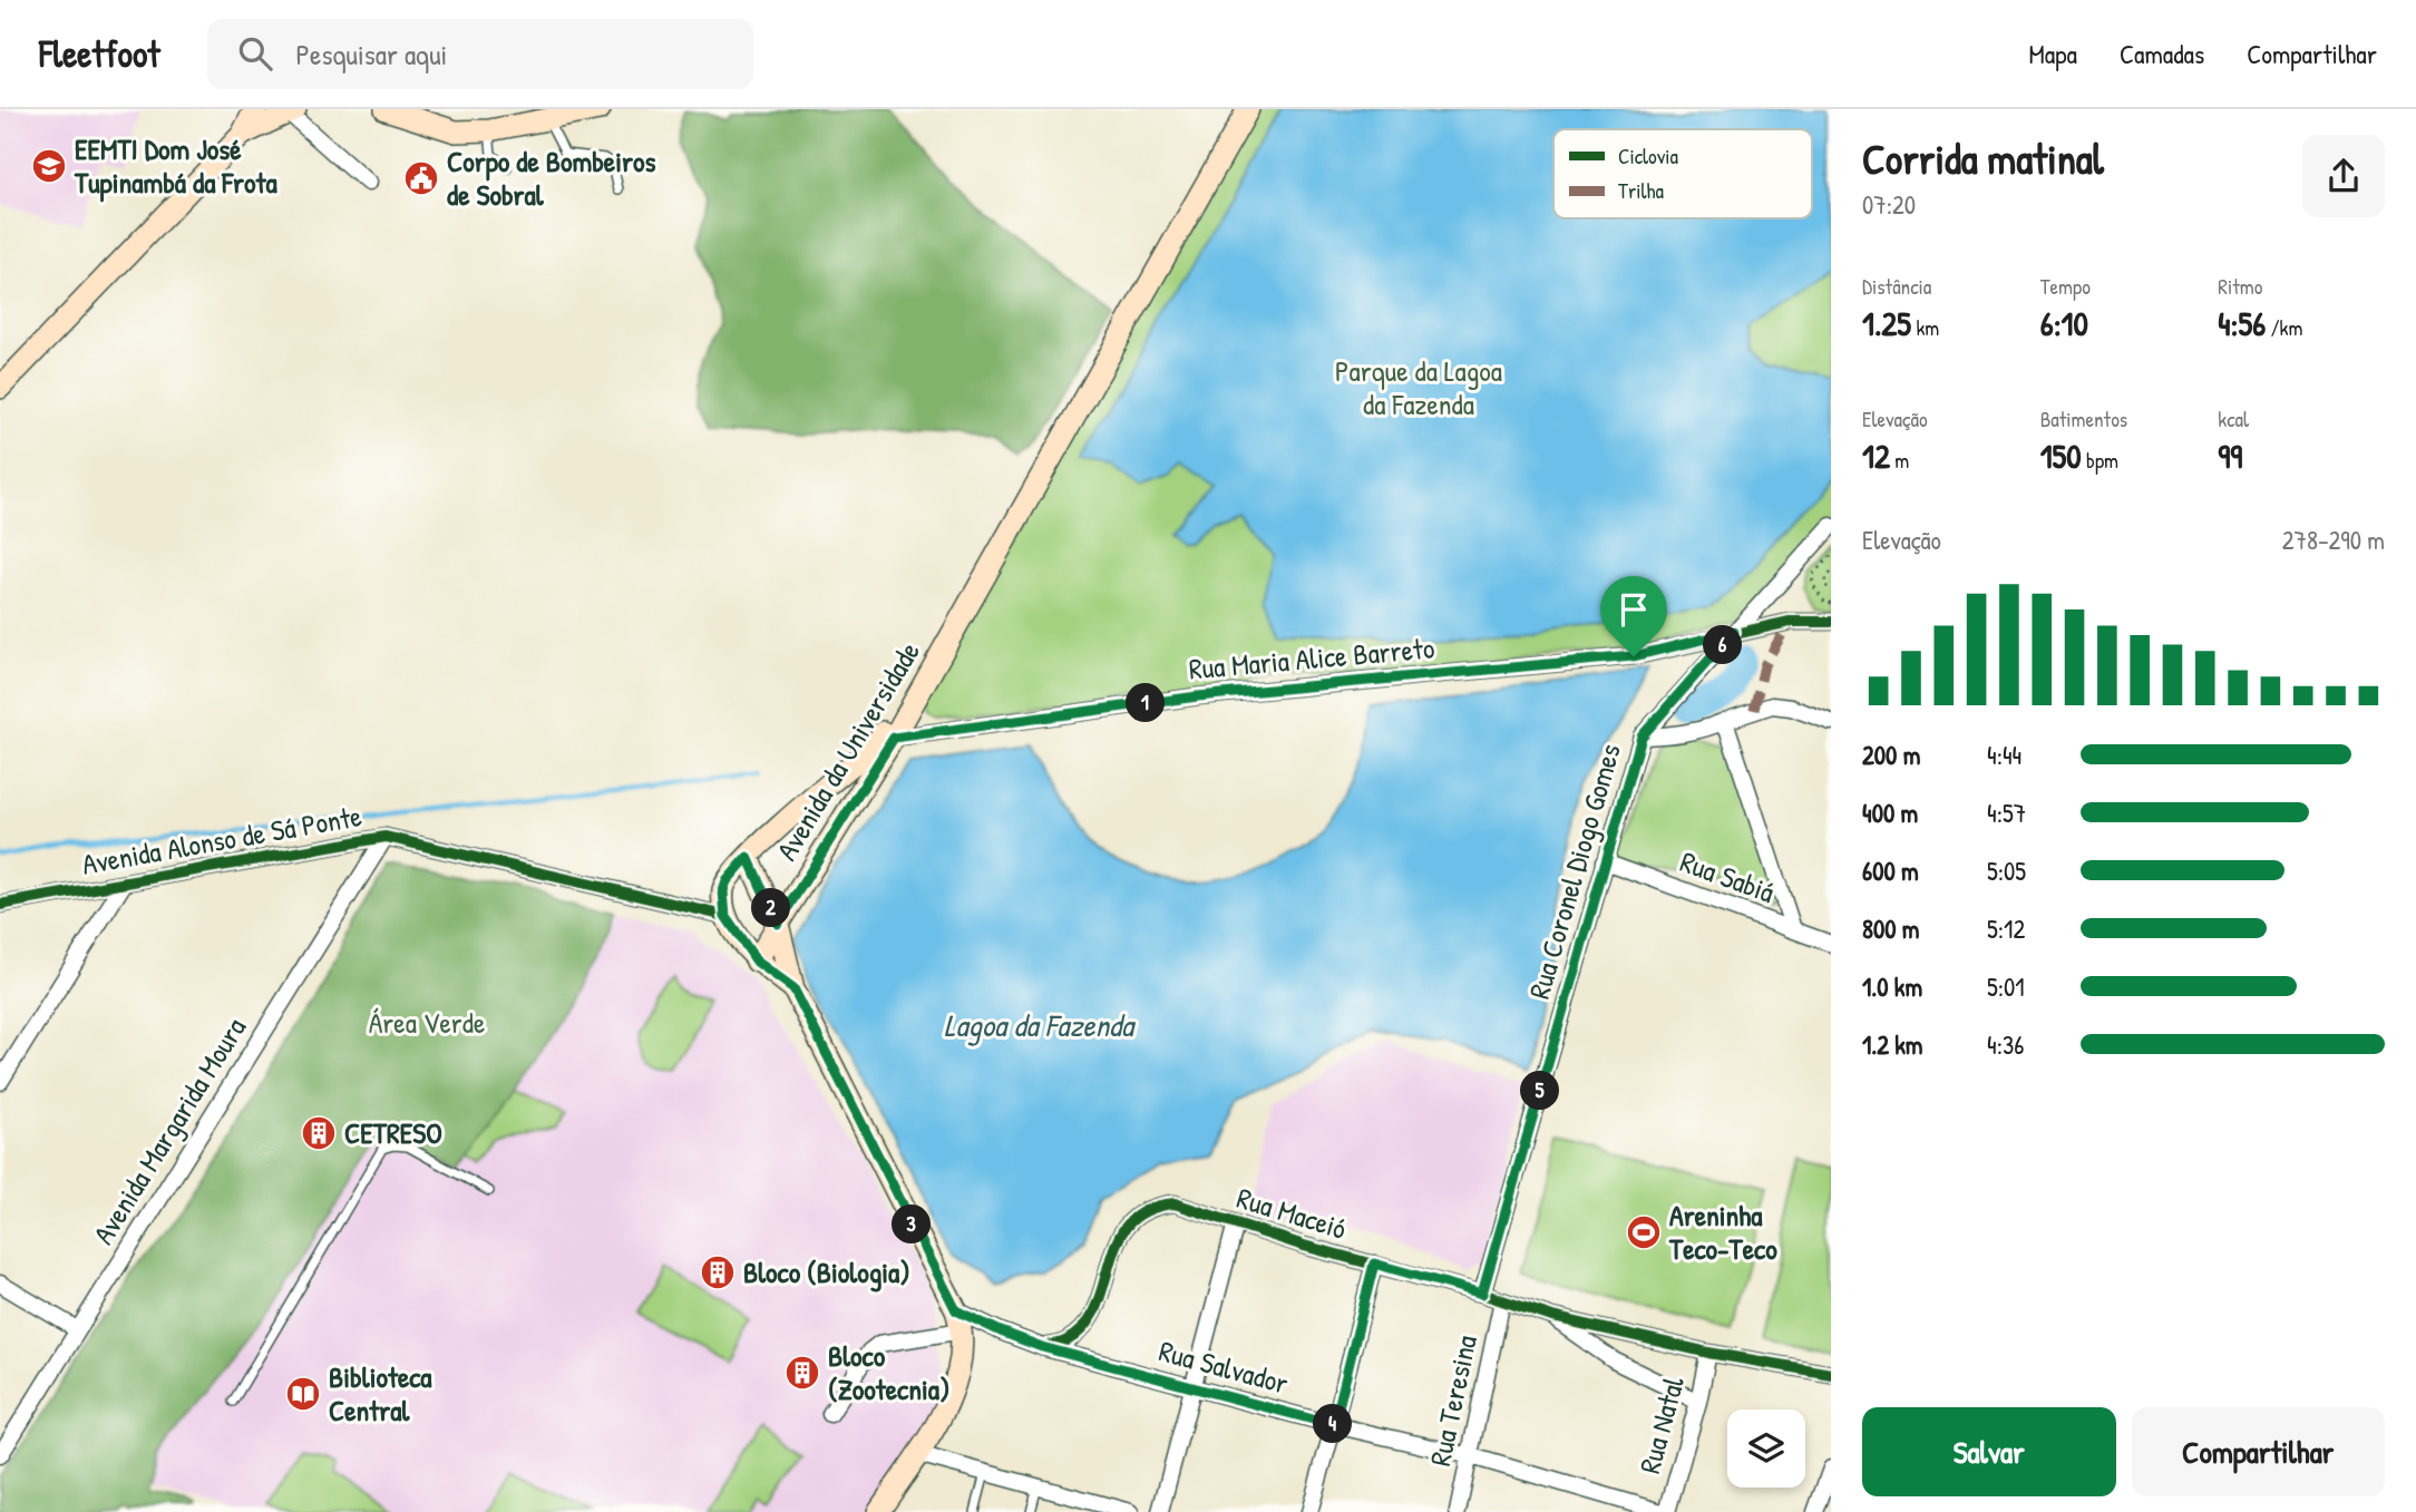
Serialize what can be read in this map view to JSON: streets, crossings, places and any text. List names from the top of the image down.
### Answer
{
  "streets": {
    "main road": ["Avenida da Universidade"],
    "street": [
      "Rua Maria Alice Barreto",
      "Avenida Alonso de Sá Ponte",
      "Rua Coronel Diogo Gomes",
      "Rua Sabiá",
      "Avenida Margarida Moura",
      "Rua Maceió",
      "Rua Salvador",
      "Rua Teresina",
      "Rua Natal"
    ]
  },
  "crossings": [
    ["Rua Maria Alice Barreto", "Avenida da Universidade"],
    ["Rua Maria Alice Barreto", "Rua Coronel Diogo Gomes"],
    ["Avenida da Universidade", "Avenida Alonso de Sá Ponte"],
    ["Avenida Alonso de Sá Ponte", "Avenida Margarida Moura"],
    ["Rua Coronel Diogo Gomes", "Rua Sabiá"],
    ["Rua Coronel Diogo Gomes", "Rua Maceió"],
    ["Rua Maceió", "Rua Salvador"],
    ["Rua Maceió", "Rua Teresina"],
    ["Rua Maceió", "Rua Natal"],
    ["Rua Salvador", "Rua Teresina"],
    ["Rua Salvador", "Rua Natal"]
  ],
  "water": ["Lagoa da Fazenda"],
  "parks": ["Parque da Lagoa da Fazenda", "Área Verde"],
  "places": {
    "school or university": ["EEMTI Dom José Tupinambá da Frota"],
    "public building": ["Corpo de Bombeiros de Sobral"],
    "building": ["CETRESO", "Bloco (Biologia)", "Bloco (Zootecnia)"],
    "sports": ["Areninha Teco-Teco"],
    "library": ["Biblioteca Central"]
  },
  "legend": ["Ciclovia", "Trilha"],
  "page": {
    "header": "Fleetfoot",
    "search": "Pesquisar aqui",
    "nav": ["Mapa", "Camadas", "Compartilhar"],
    "heading": ["Corrida matinal", "07:20"],
    "stats": [
      ["Distância", "1.25 km"],
      ["Tempo", "6:10"],
      ["Ritmo", "4:56 /km"],
      ["Elevação", "12 m"],
      ["Batimentos", "150 bpm"],
      ["kcal", "99"]
    ],
    "chart": ["Elevação", "278–290 m"],
    "pins": [
      "6",
      "1",
      "2",
      "5",
      "3",
      "4"
    ],
    "list": [
      {
        "name": "200 m",
        "note": "4:44"
      },
      {
        "name": "400 m",
        "note": "4:57"
      },
      {
        "name": "600 m",
        "note": "5:05"
      },
      {
        "name": "800 m",
        "note": "5:12"
      },
      {
        "name": "1.0 km",
        "note": "5:01"
      },
      {
        "name": "1.2 km",
        "note": "4:36"
      }
    ],
    "buttons": ["Salvar", "Compartilhar"]
  }
}
